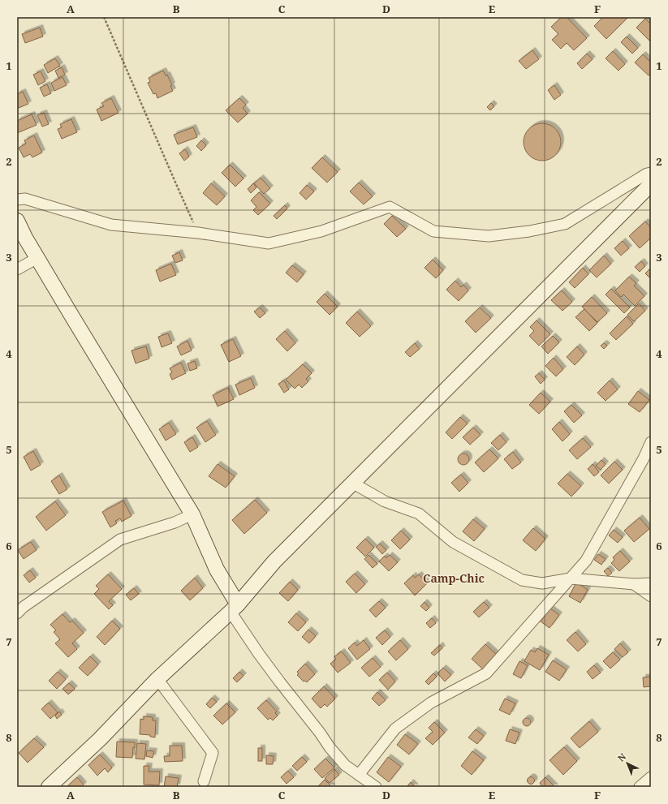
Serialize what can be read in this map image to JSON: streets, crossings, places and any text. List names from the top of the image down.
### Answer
{
  "districts": ["Camp-Chic"],
  "north": "top left",
  "grid": {
    "columns": [
      "A",
      "B",
      "C",
      "D",
      "E",
      "F"
    ],
    "rows": [
      "1",
      "2",
      "3",
      "4",
      "5",
      "6",
      "7",
      "8"
    ]
  }
}
